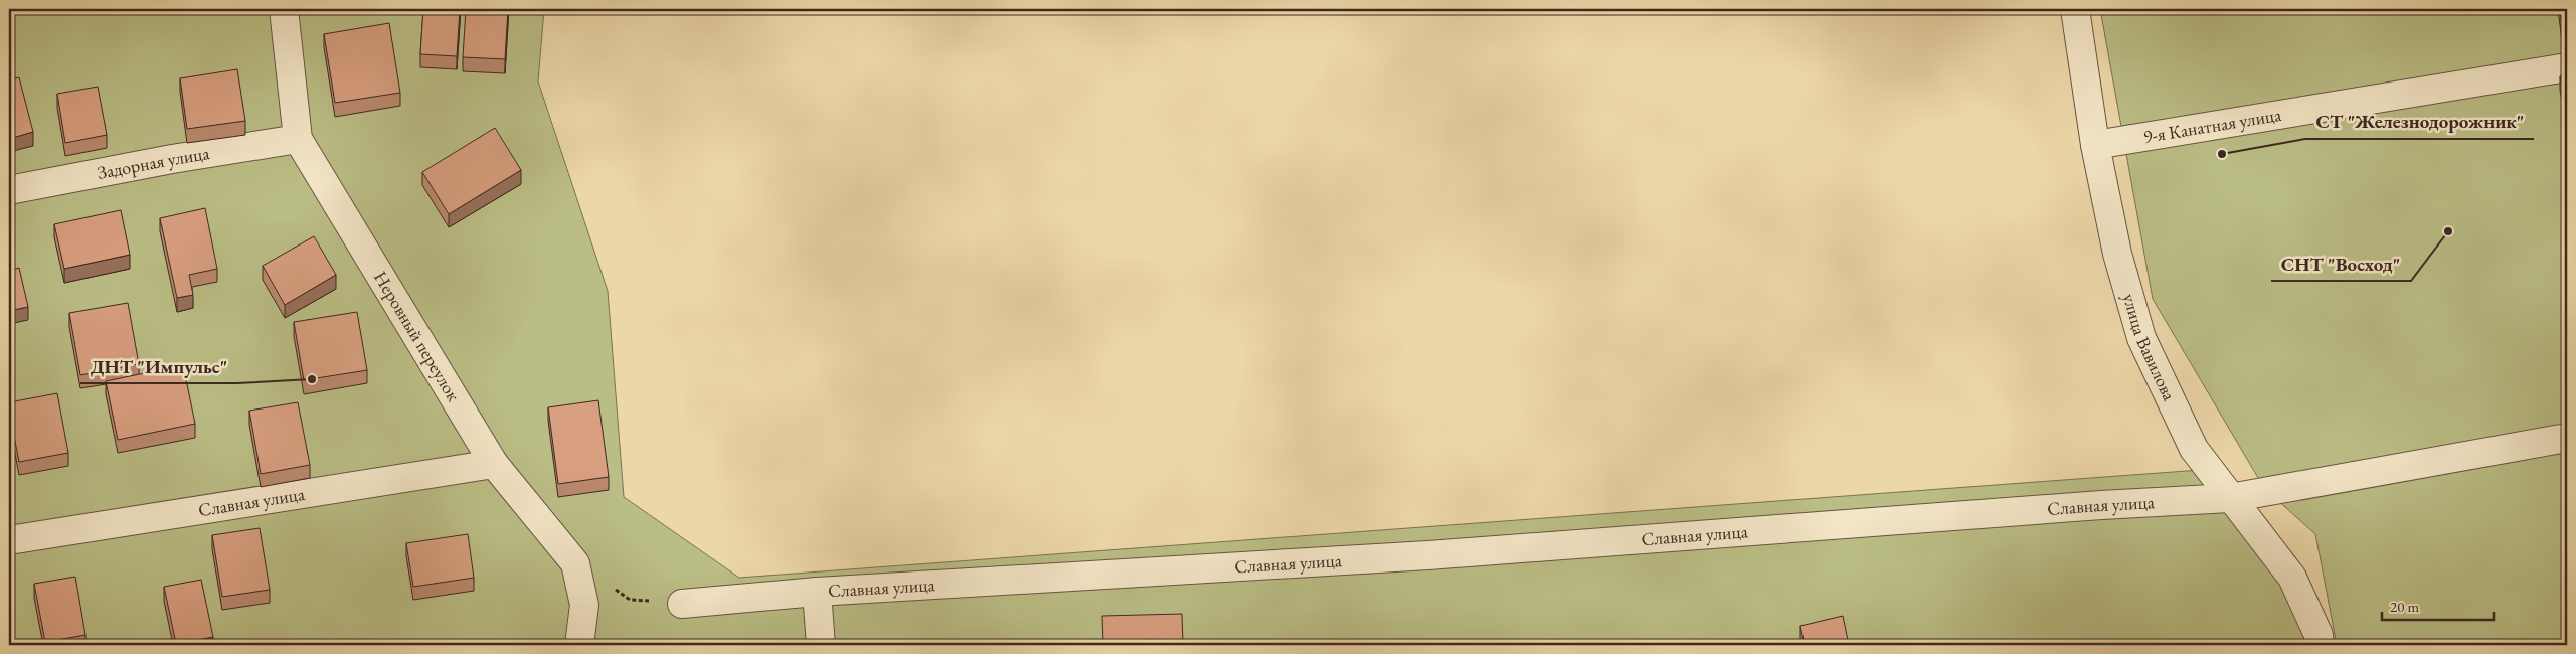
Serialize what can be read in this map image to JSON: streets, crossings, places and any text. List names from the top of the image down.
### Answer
{
  "streets": {
    "street": [
      "9-я Канатная улица",
      "Задорная улица",
      "Неровный переулок",
      "улица Вавилова",
      "Славная улица"
    ]
  },
  "crossings": [
    ["9-я Канатная улица", "улица Вавилова"],
    ["Задорная улица", "Неровный переулок"],
    ["Неровный переулок", "Славная улица"],
    ["улица Вавилова", "Славная улица"]
  ],
  "places": ["СТ \"Железнодорожник\"", "СНТ \"Восход\"", "ДНТ \"Импульс\""],
  "scale_bar": "20 m"
}
